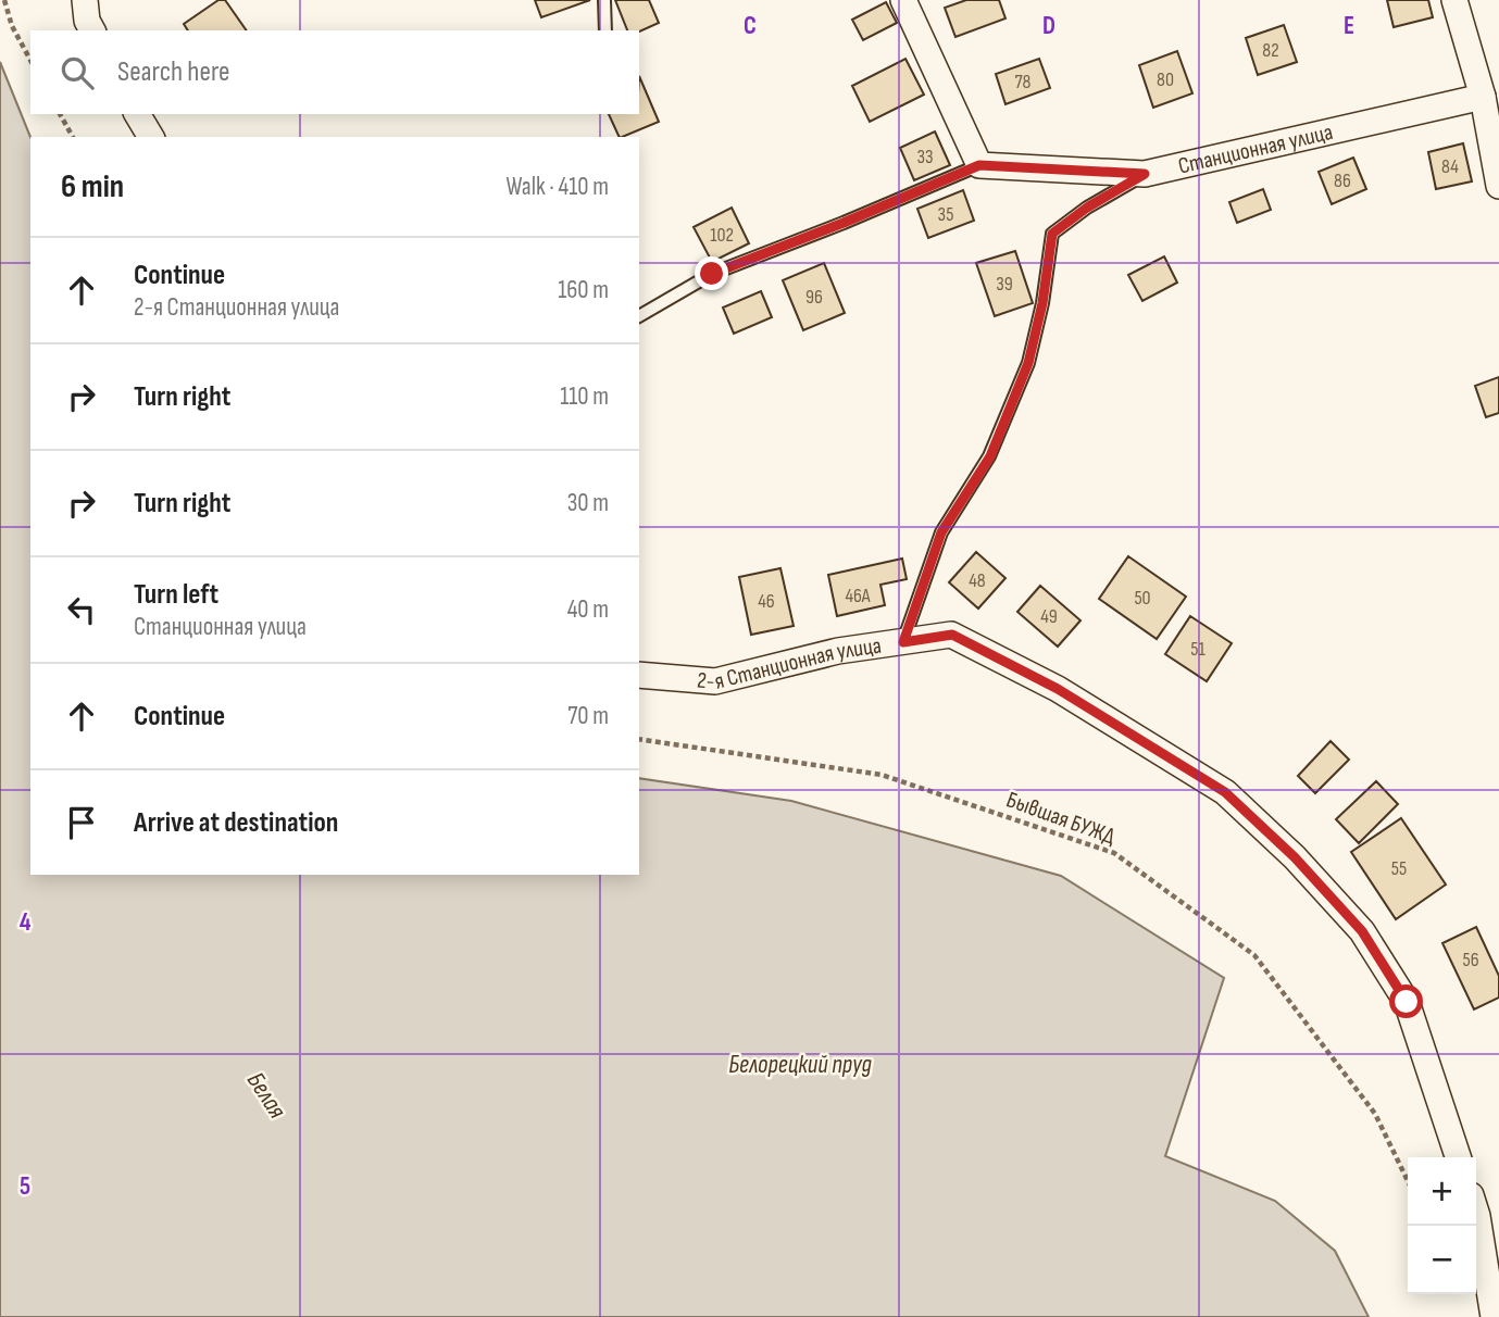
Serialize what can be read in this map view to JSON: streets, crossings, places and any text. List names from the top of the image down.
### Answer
{
  "streets": {
    "street": ["Станционная улица", "2-я Станционная улица"],
    "path": ["Бывшая БУЖД"]
  },
  "water": ["Белорецкий пруд", "Белая"],
  "house_numbers": [
    "82",
    "80",
    "78",
    "33",
    "84",
    "86",
    "35",
    "102",
    "39",
    "96",
    "48",
    "46А",
    "50",
    "46",
    "49",
    "51",
    "55",
    "56"
  ],
  "page": {
    "search": "Search here",
    "heading": ["6 min", "Walk · 410 m"],
    "list": [
      ["Continue", "2-я Станционная улица", "160 m"],
      ["Turn right", "110 m"],
      ["Turn right", "30 m"],
      ["Turn left", "Станционная улица", "40 m"],
      ["Continue", "70 m"],
      "Arrive at destination"
    ],
    "map_buttons": ["+", "−"]
  },
  "grid": {
    "columns": ["C", "D", "E"],
    "rows": ["4", "5"]
  }
}
